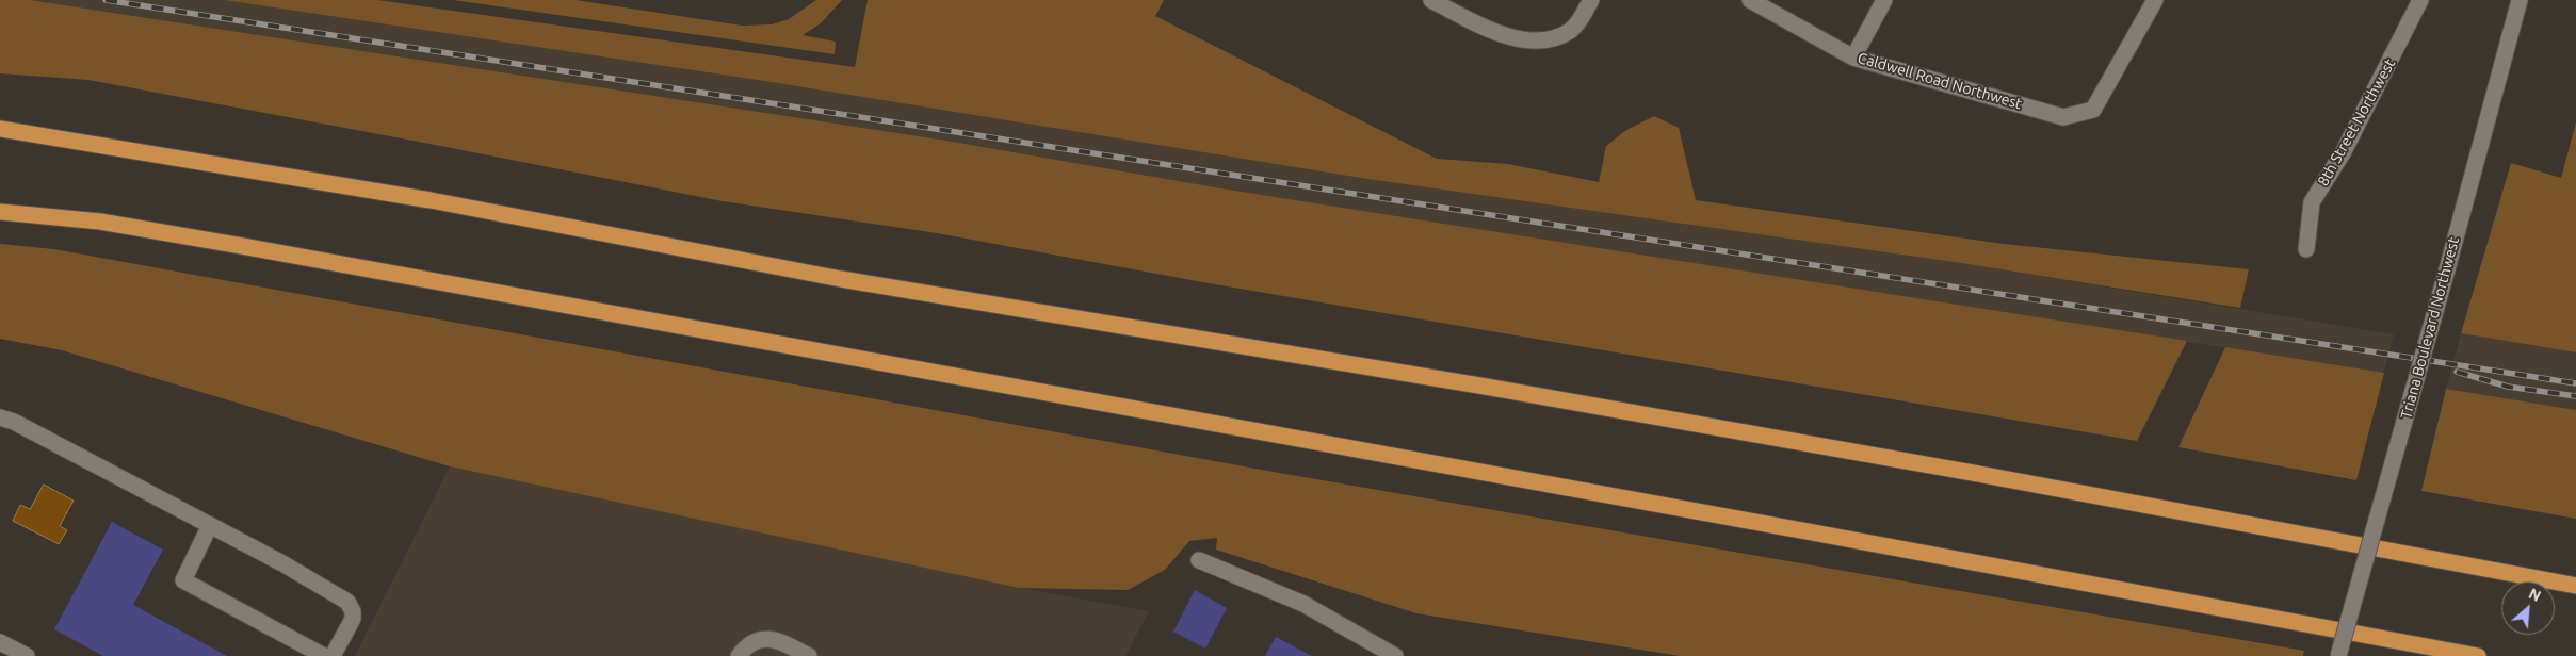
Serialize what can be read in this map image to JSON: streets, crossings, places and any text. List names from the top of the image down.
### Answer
{
  "streets": {
    "street": ["Caldwell Road Northwest", "8th Street Northwest", "Triana Boulevard Northwest"]
  },
  "north": "top right"
}
